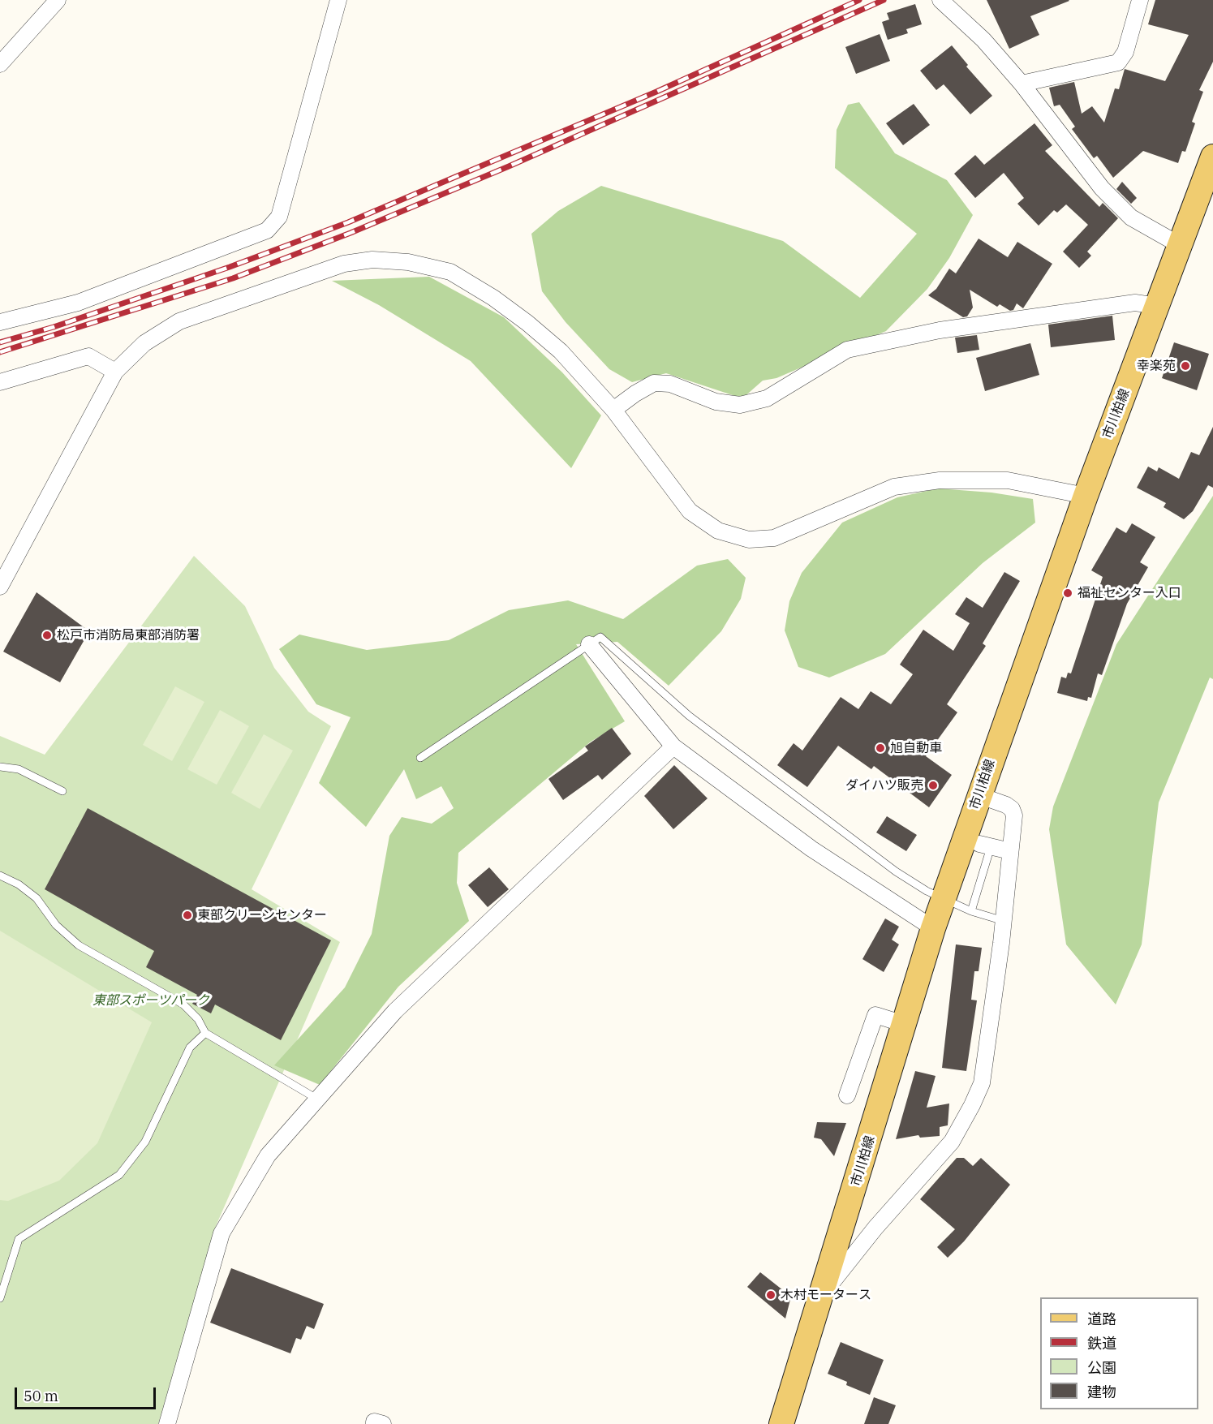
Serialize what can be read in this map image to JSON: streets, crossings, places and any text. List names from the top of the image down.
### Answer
{
  "streets": {
    "main road": ["市川柏線"]
  },
  "parks": ["東部スポーツパーク"],
  "places": [
    "幸楽苑",
    "福祉センター入口",
    "松戸市消防局東部消防署",
    "旭自動車",
    "ダイハツ販売",
    "東部クリーンセンター",
    "木村モータース"
  ],
  "legend": [
    "道路",
    "鉄道",
    "公園",
    "建物"
  ],
  "scale_bar": "50 m"
}
